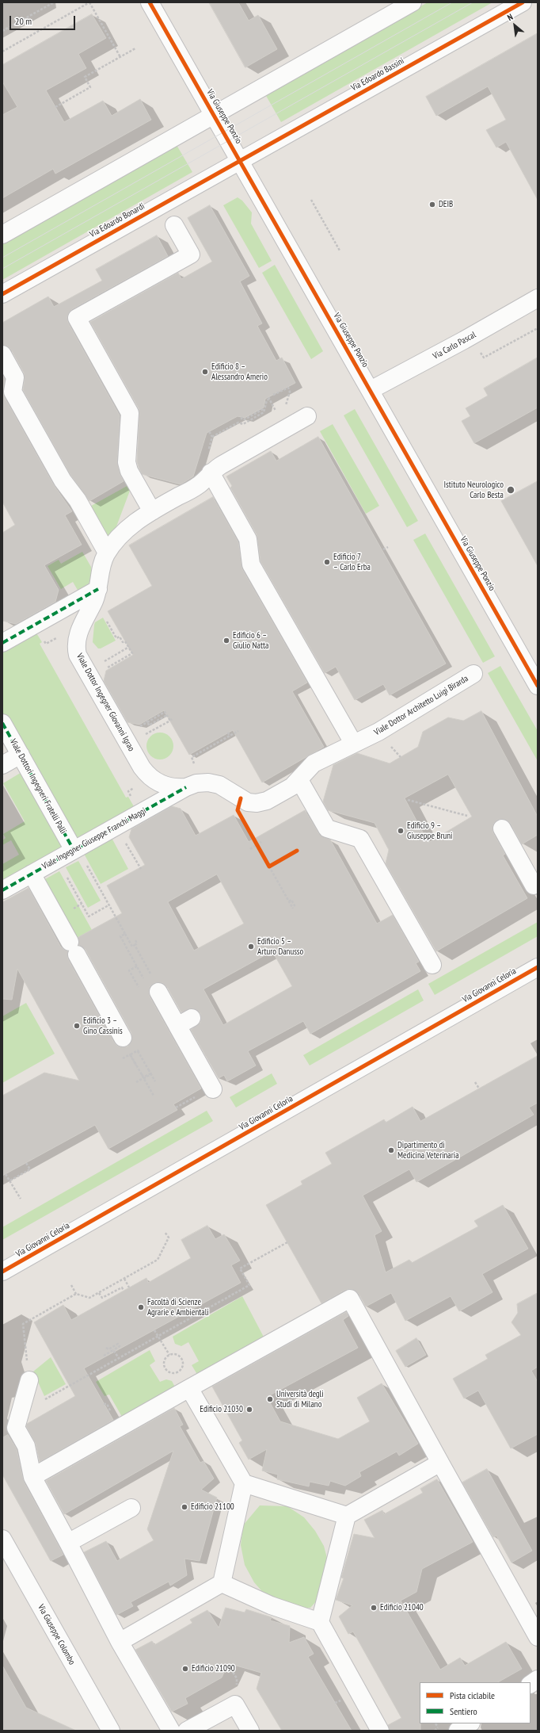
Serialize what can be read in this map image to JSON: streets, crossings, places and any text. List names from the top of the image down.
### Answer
{
  "streets": {
    "street": [
      "Via Edoardo Bassini",
      "Via Giuseppe Ponzio",
      "Via Edoardo Bonardi",
      "Via Carlo Pascal",
      "Viale Dottor Ingegner Giovanni Igrao",
      "Viale Dottor Architetto Luigi Birarda",
      "Viale Dottori Ingegneri Fratelli Palli",
      "Viale Ingegner Giuseppe Franchi Maggi",
      "Via Giovanni Celoria",
      "Via Giuseppe Colombo"
    ]
  },
  "crossings": [
    ["Via Edoardo Bassini", "Via Giuseppe Ponzio"],
    ["Via Edoardo Bassini", "Via Edoardo Bonardi"],
    ["Via Giuseppe Ponzio", "Via Edoardo Bonardi"],
    ["Via Giuseppe Ponzio", "Via Carlo Pascal"],
    ["Viale Dottor Ingegner Giovanni Igrao", "Viale Dottor Architetto Luigi Birarda"],
    ["Viale Dottor Ingegner Giovanni Igrao", "Viale Ingegner Giuseppe Franchi Maggi"],
    ["Viale Dottor Architetto Luigi Birarda", "Viale Ingegner Giuseppe Franchi Maggi"],
    ["Viale Dottori Ingegneri Fratelli Palli", "Viale Ingegner Giuseppe Franchi Maggi"]
  ],
  "places": [
    "DEIB",
    "Edificio 8 – Alessandro Amerio",
    "Istituto Neurologico Carlo Besta",
    "Edificio 7 – Carlo Erba",
    "Edificio 6 – Giulio Natta",
    "Edificio 9 – Giuseppe Bruni",
    "Edificio 5 – Arturo Danusso",
    "Edificio 3 – Gino Cassinis",
    "Dipartimento di Medicina Veterinaria",
    "Facoltà di Scienze Agrarie e Ambientali",
    "Università degli Studi di Milano",
    "Edificio 21030",
    "Edificio 21100",
    "Edificio 21040",
    "Edificio 21090"
  ],
  "legend": ["Pista ciclabile", "Sentiero"],
  "scale_bar": "20 m",
  "north": "top left"
}
